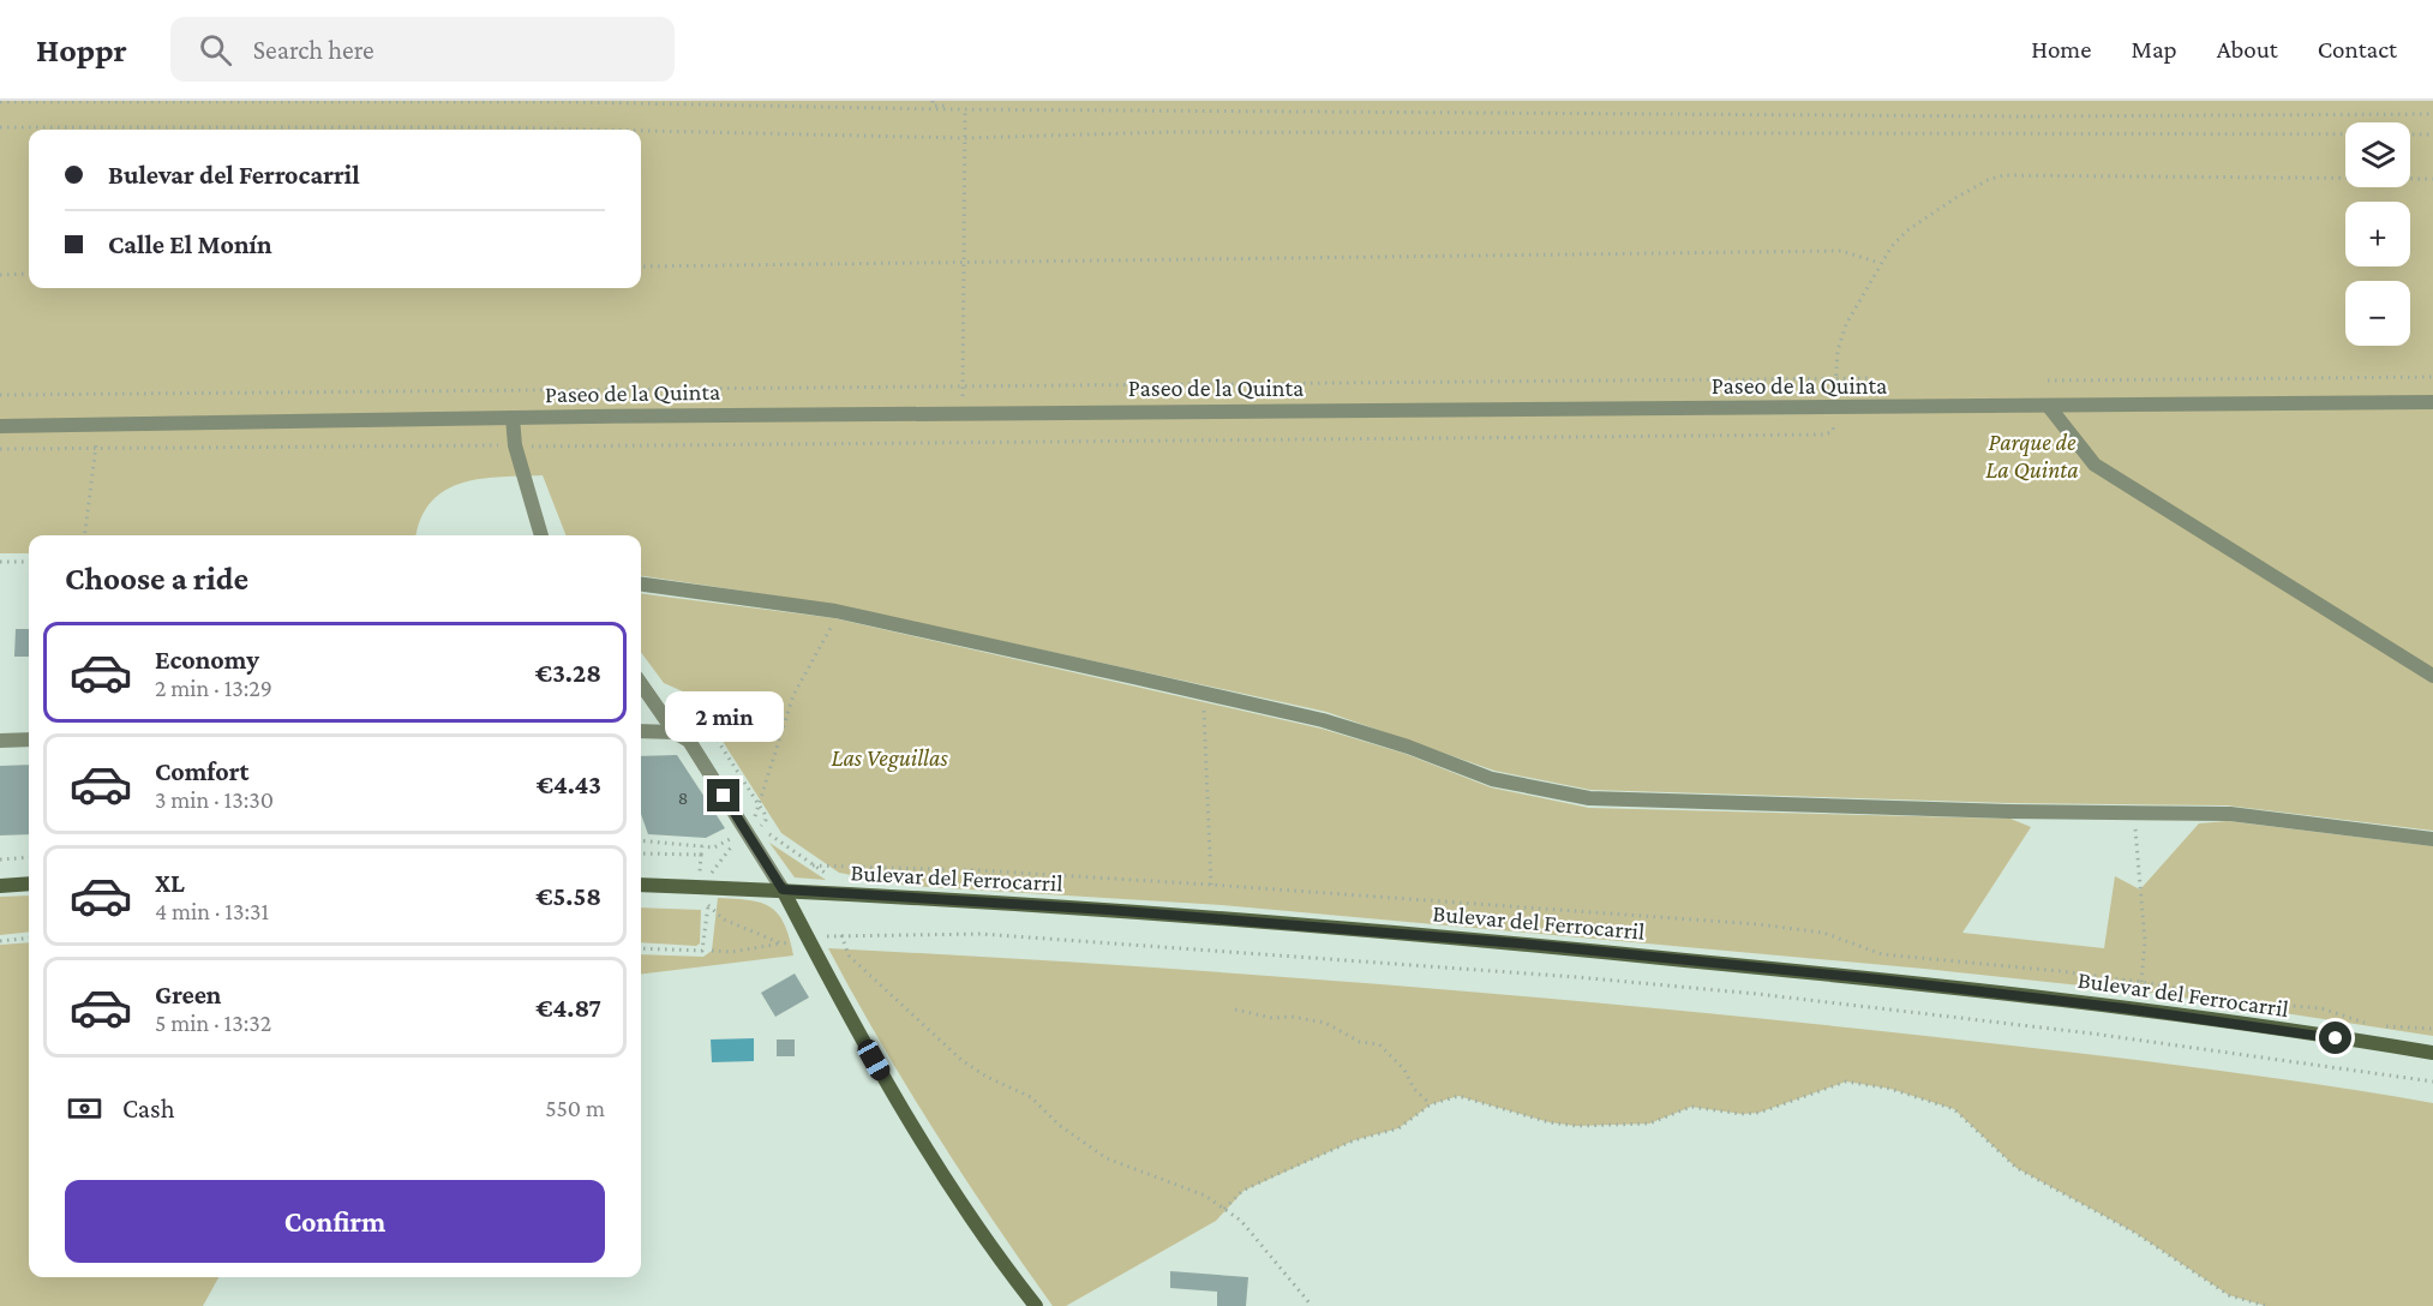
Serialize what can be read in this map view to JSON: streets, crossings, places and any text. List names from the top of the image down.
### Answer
{
  "streets": {
    "main road": ["Bulevar del Ferrocarril"],
    "street": ["Paseo de la Quinta"]
  },
  "parks": ["Parque de La Quinta", "Las Veguillas"],
  "house_numbers": ["8"],
  "page": {
    "header": "Hoppr",
    "search": "Search here",
    "nav": [
      "Home",
      "Map",
      "About",
      "Contact"
    ],
    "map_buttons": ["+", "−"],
    "banner": ["Bulevar del Ferrocarril", "Calle El Monín"],
    "heading": "Choose a ride",
    "list": [
      {
        "name": "Economy",
        "note": "2 min · 13:29",
        "value": "€3.28"
      },
      {
        "name": "Comfort",
        "note": "3 min · 13:30",
        "value": "€4.43"
      },
      {
        "name": "XL",
        "note": "4 min · 13:31",
        "value": "€5.58"
      },
      {
        "name": "Green",
        "note": "5 min · 13:32",
        "value": "€4.87"
      }
    ],
    "bubble": "2 min",
    "pay": ["Cash", "550 m"],
    "buttons": "Confirm"
  }
}
